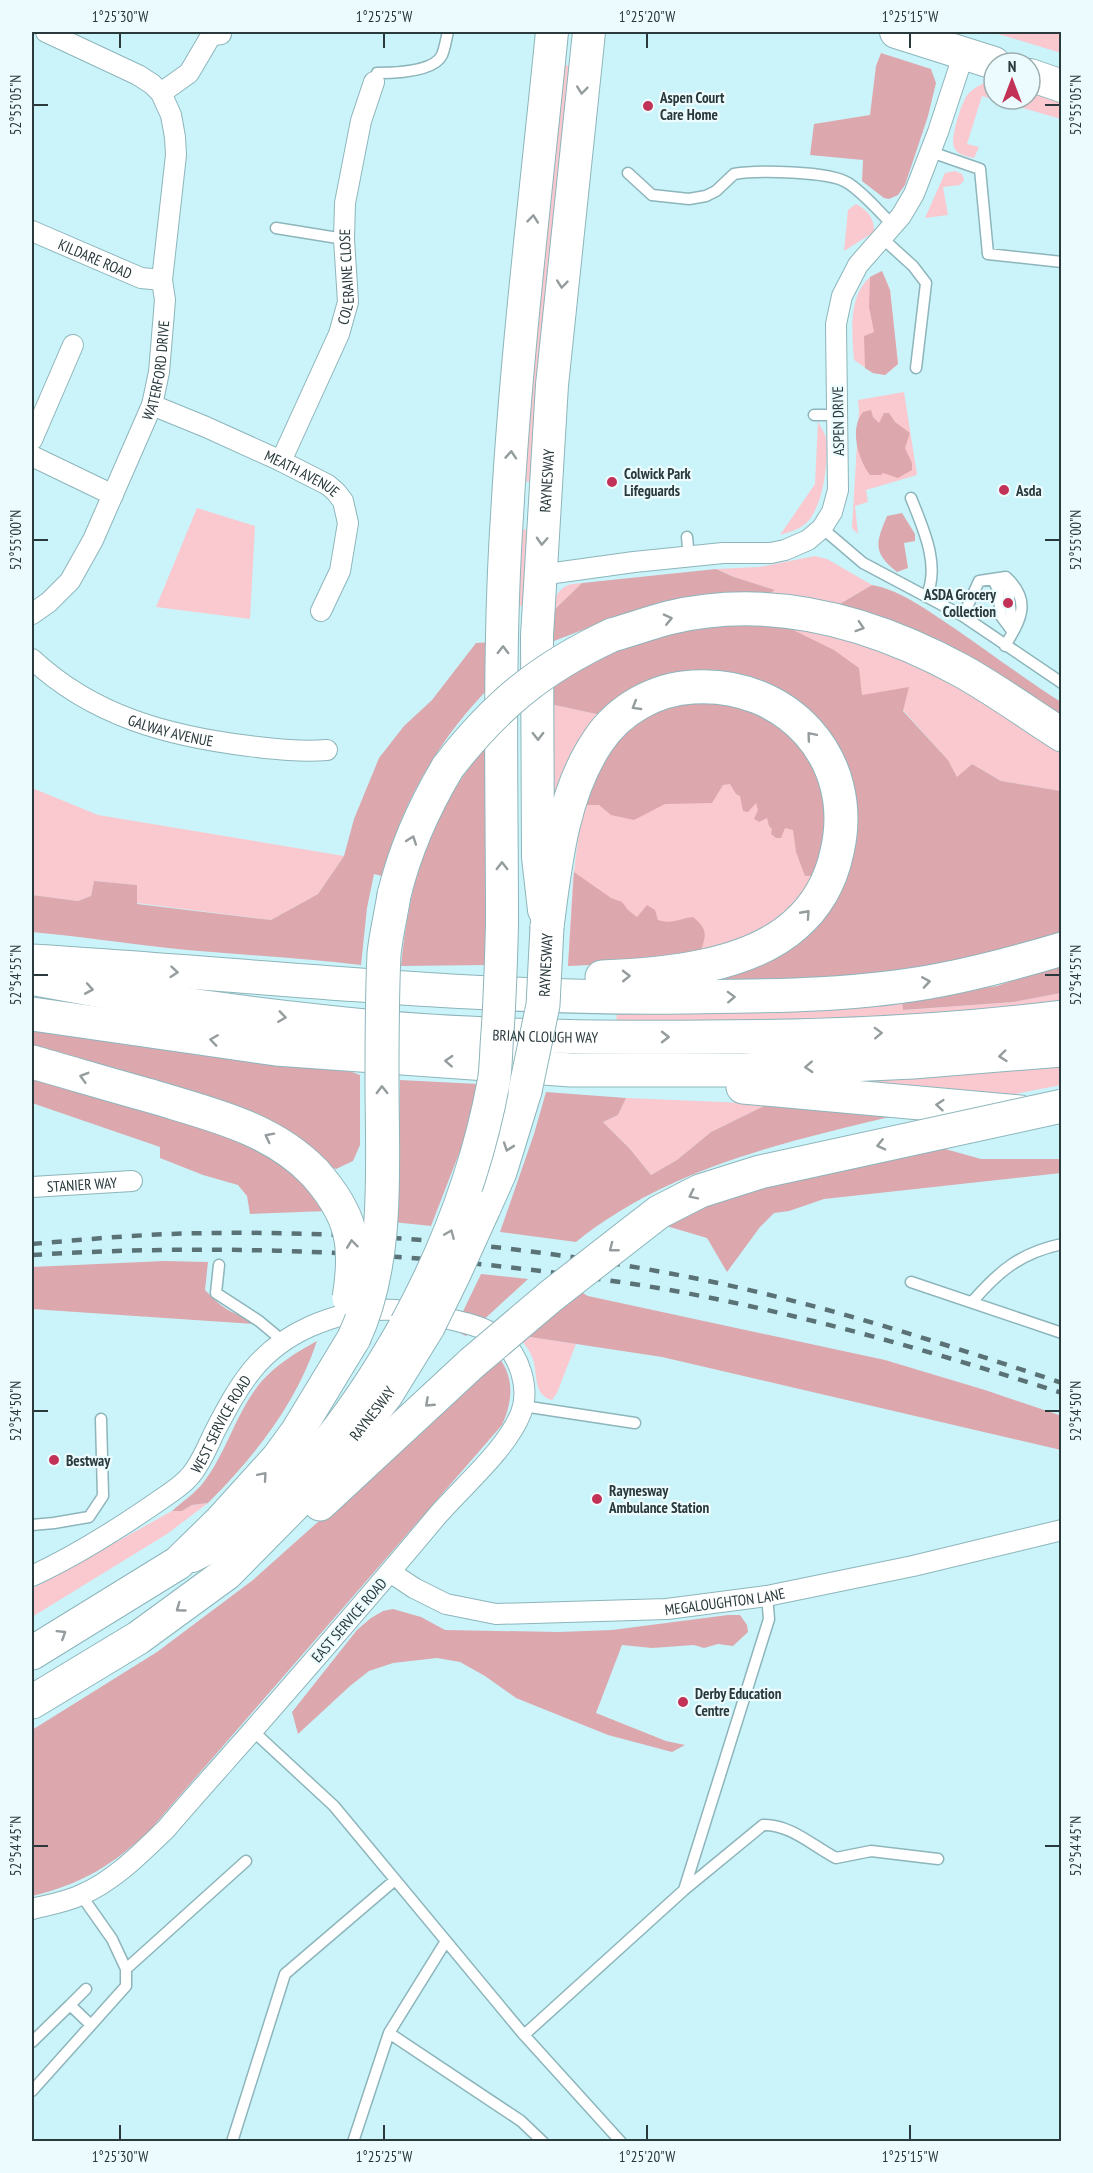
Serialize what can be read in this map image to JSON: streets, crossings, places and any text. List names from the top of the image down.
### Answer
{
  "streets": {
    "highway": ["RAYNESWAY", "BRIAN CLOUGH WAY"],
    "street": [
      "KILDARE ROAD",
      "COLERAINE CLOSE",
      "WATERFORD DRIVE",
      "ASPEN DRIVE",
      "MEATH AVENUE",
      "GALWAY AVENUE",
      "STANIER WAY",
      "WEST SERVICE ROAD",
      "MEGALOUGHTON LANE",
      "EAST SERVICE ROAD"
    ]
  },
  "crossings": [
    ["KILDARE ROAD", "WATERFORD DRIVE"],
    ["COLERAINE CLOSE", "MEATH AVENUE"],
    ["WATERFORD DRIVE", "MEATH AVENUE"],
    ["RAYNESWAY", "WEST SERVICE ROAD"],
    ["RAYNESWAY", "EAST SERVICE ROAD"],
    ["WEST SERVICE ROAD", "EAST SERVICE ROAD"],
    ["MEGALOUGHTON LANE", "EAST SERVICE ROAD"]
  ],
  "places": [
    "Aspen Court Care Home",
    "Colwick Park Lifeguards",
    "Asda",
    "ASDA Grocery Collection",
    "Bestway",
    "Raynesway Ambulance Station",
    "Derby Education Centre"
  ],
  "north": "top",
  "coordinates": [
    "1°25'30\"W",
    "1°25'25\"W",
    "1°25'20\"W",
    "1°25'15\"W",
    "52°55'05\"N",
    "52°55'00\"N",
    "52°54'55\"N",
    "52°54'50\"N",
    "52°54'45\"N"
  ]
}
